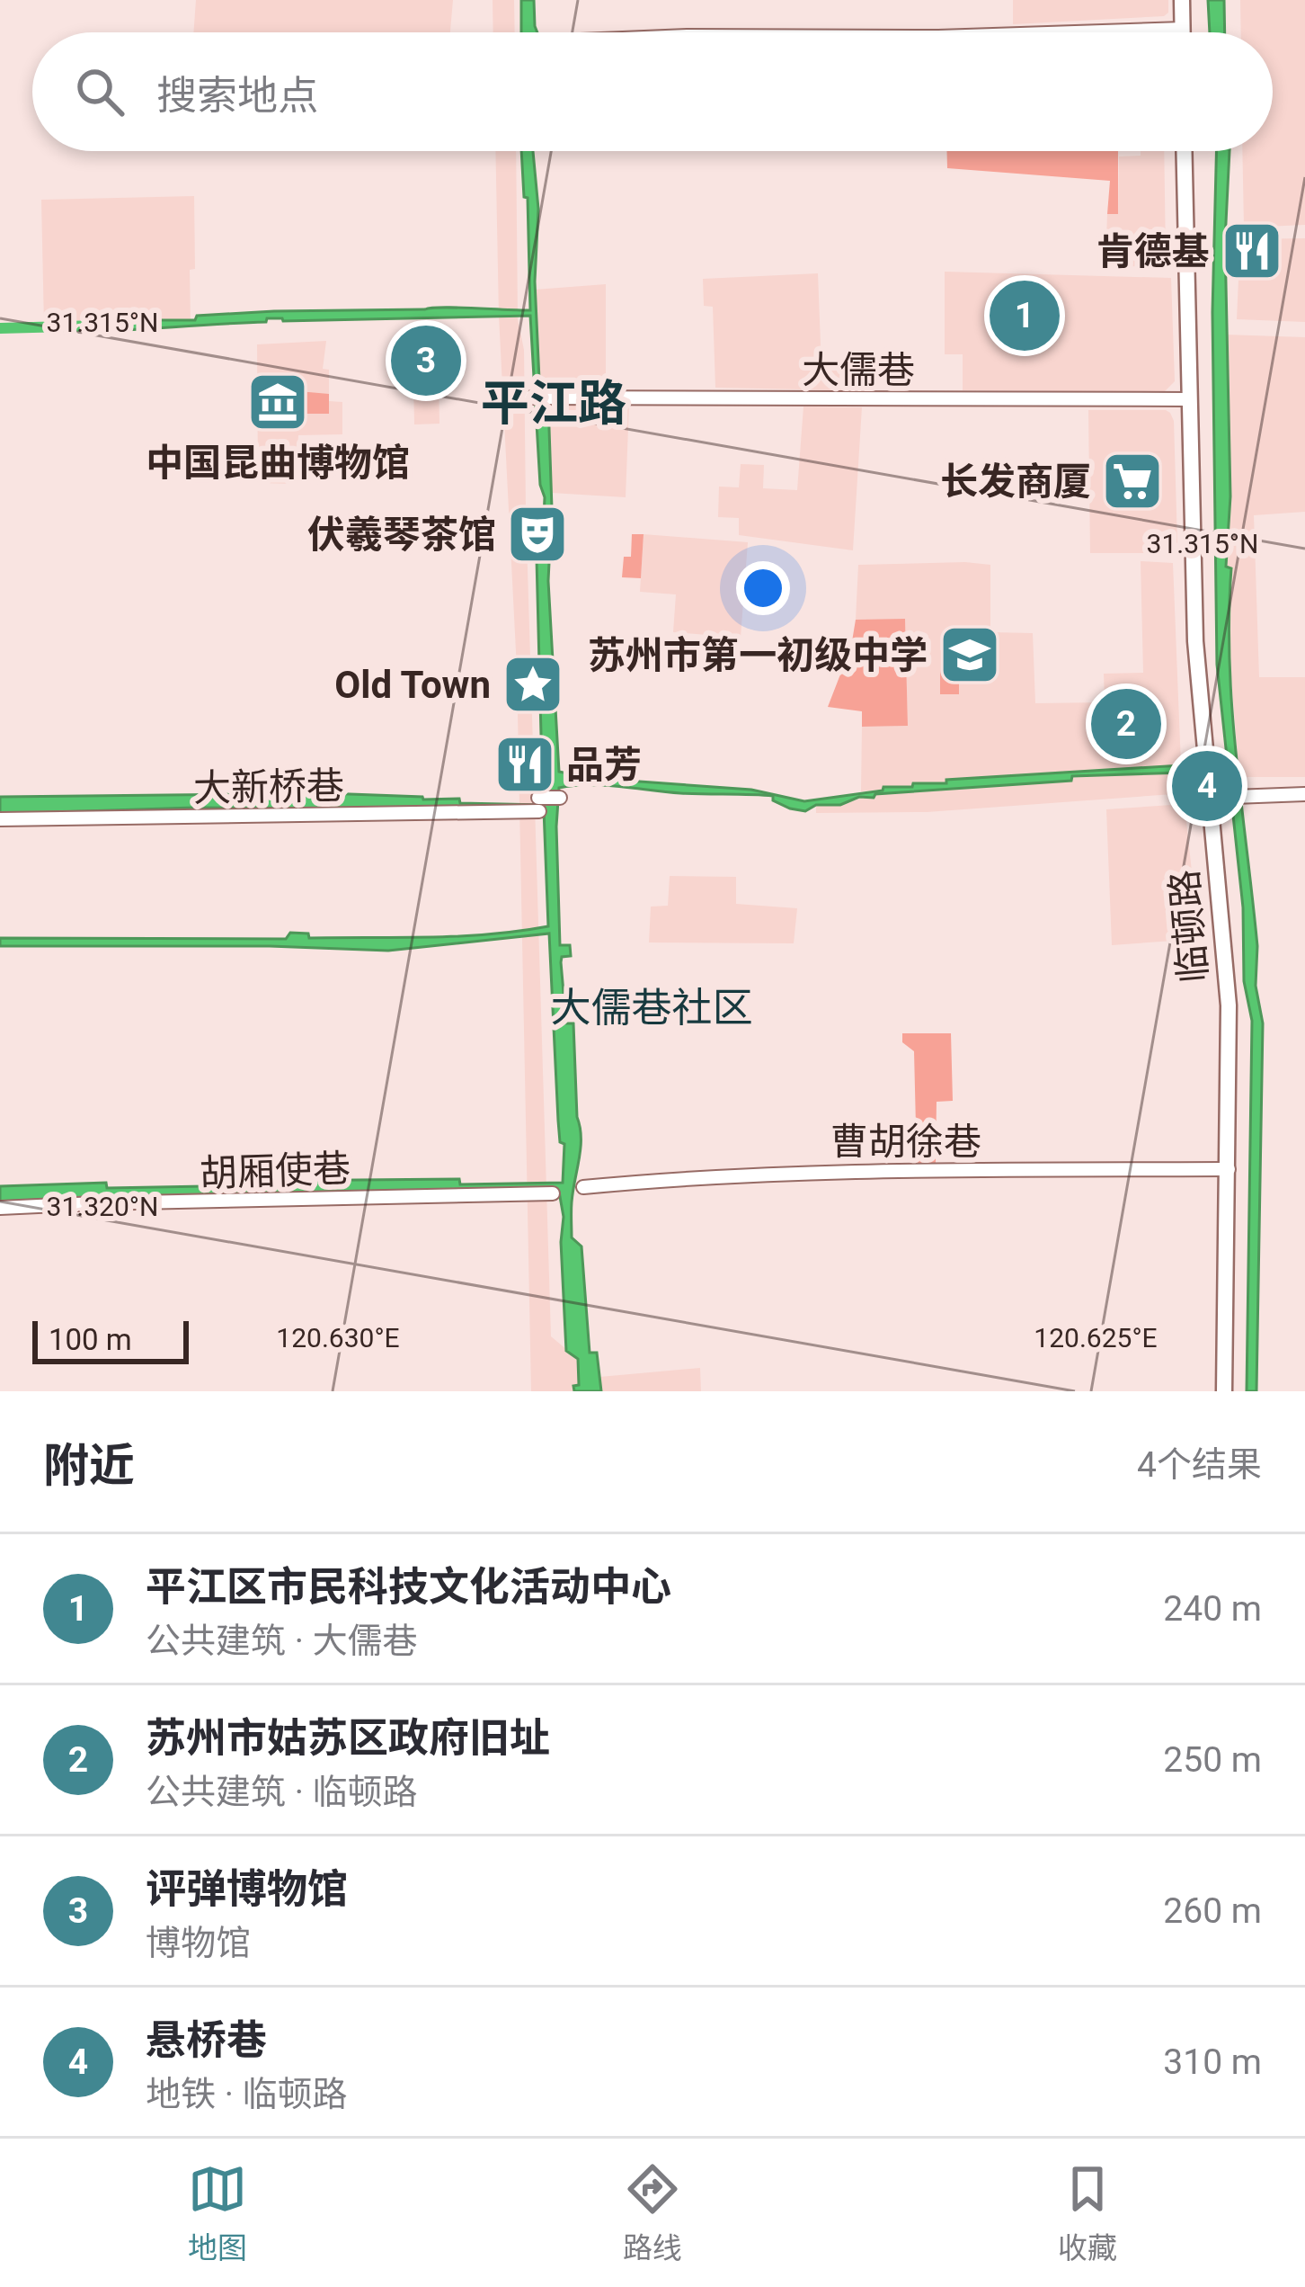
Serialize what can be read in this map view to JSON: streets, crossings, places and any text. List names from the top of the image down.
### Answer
{
  "streets": {
    "main road": ["临顿路"],
    "street": [
      "大儒巷",
      "大新桥巷",
      "曹胡徐巷",
      "胡厢使巷"
    ]
  },
  "crossings": [
    ["大儒巷", "临顿路"],
    ["临顿路", "曹胡徐巷"]
  ],
  "districts": ["平江路", "大儒巷社区"],
  "places": {
    "restaurant": ["肯德基", "品芳"],
    "museum": ["中国昆曲博物馆"],
    "supermarket": ["长发商厦"],
    "theatre": ["伏羲琴茶馆"],
    "school or university": ["苏州市第一初级中学"],
    "place": ["Old Town"]
  },
  "scale_bar": "100 m",
  "page": {
    "search": "搜索地点",
    "pins": [
      "1",
      "3",
      "2",
      "4"
    ],
    "scale": "100 m",
    "heading": ["附近", "4个结果"],
    "list": [
      {
        "mark": "1",
        "name": "平江区市民科技文化活动中心",
        "note": "公共建筑 · 大儒巷",
        "value": "240 m"
      },
      {
        "mark": "2",
        "name": "苏州市姑苏区政府旧址",
        "note": "公共建筑 · 临顿路",
        "value": "250 m"
      },
      {
        "mark": "3",
        "name": "评弹博物馆",
        "note": "博物馆",
        "value": "260 m"
      },
      {
        "mark": "4",
        "name": "悬桥巷",
        "note": "地铁 · 临顿路",
        "value": "310 m"
      }
    ],
    "nav": ["地图", "路线", "收藏"]
  },
  "coordinates": [
    "31.315°N",
    "31.320°N",
    "120.630°E",
    "120.625°E"
  ]
}
